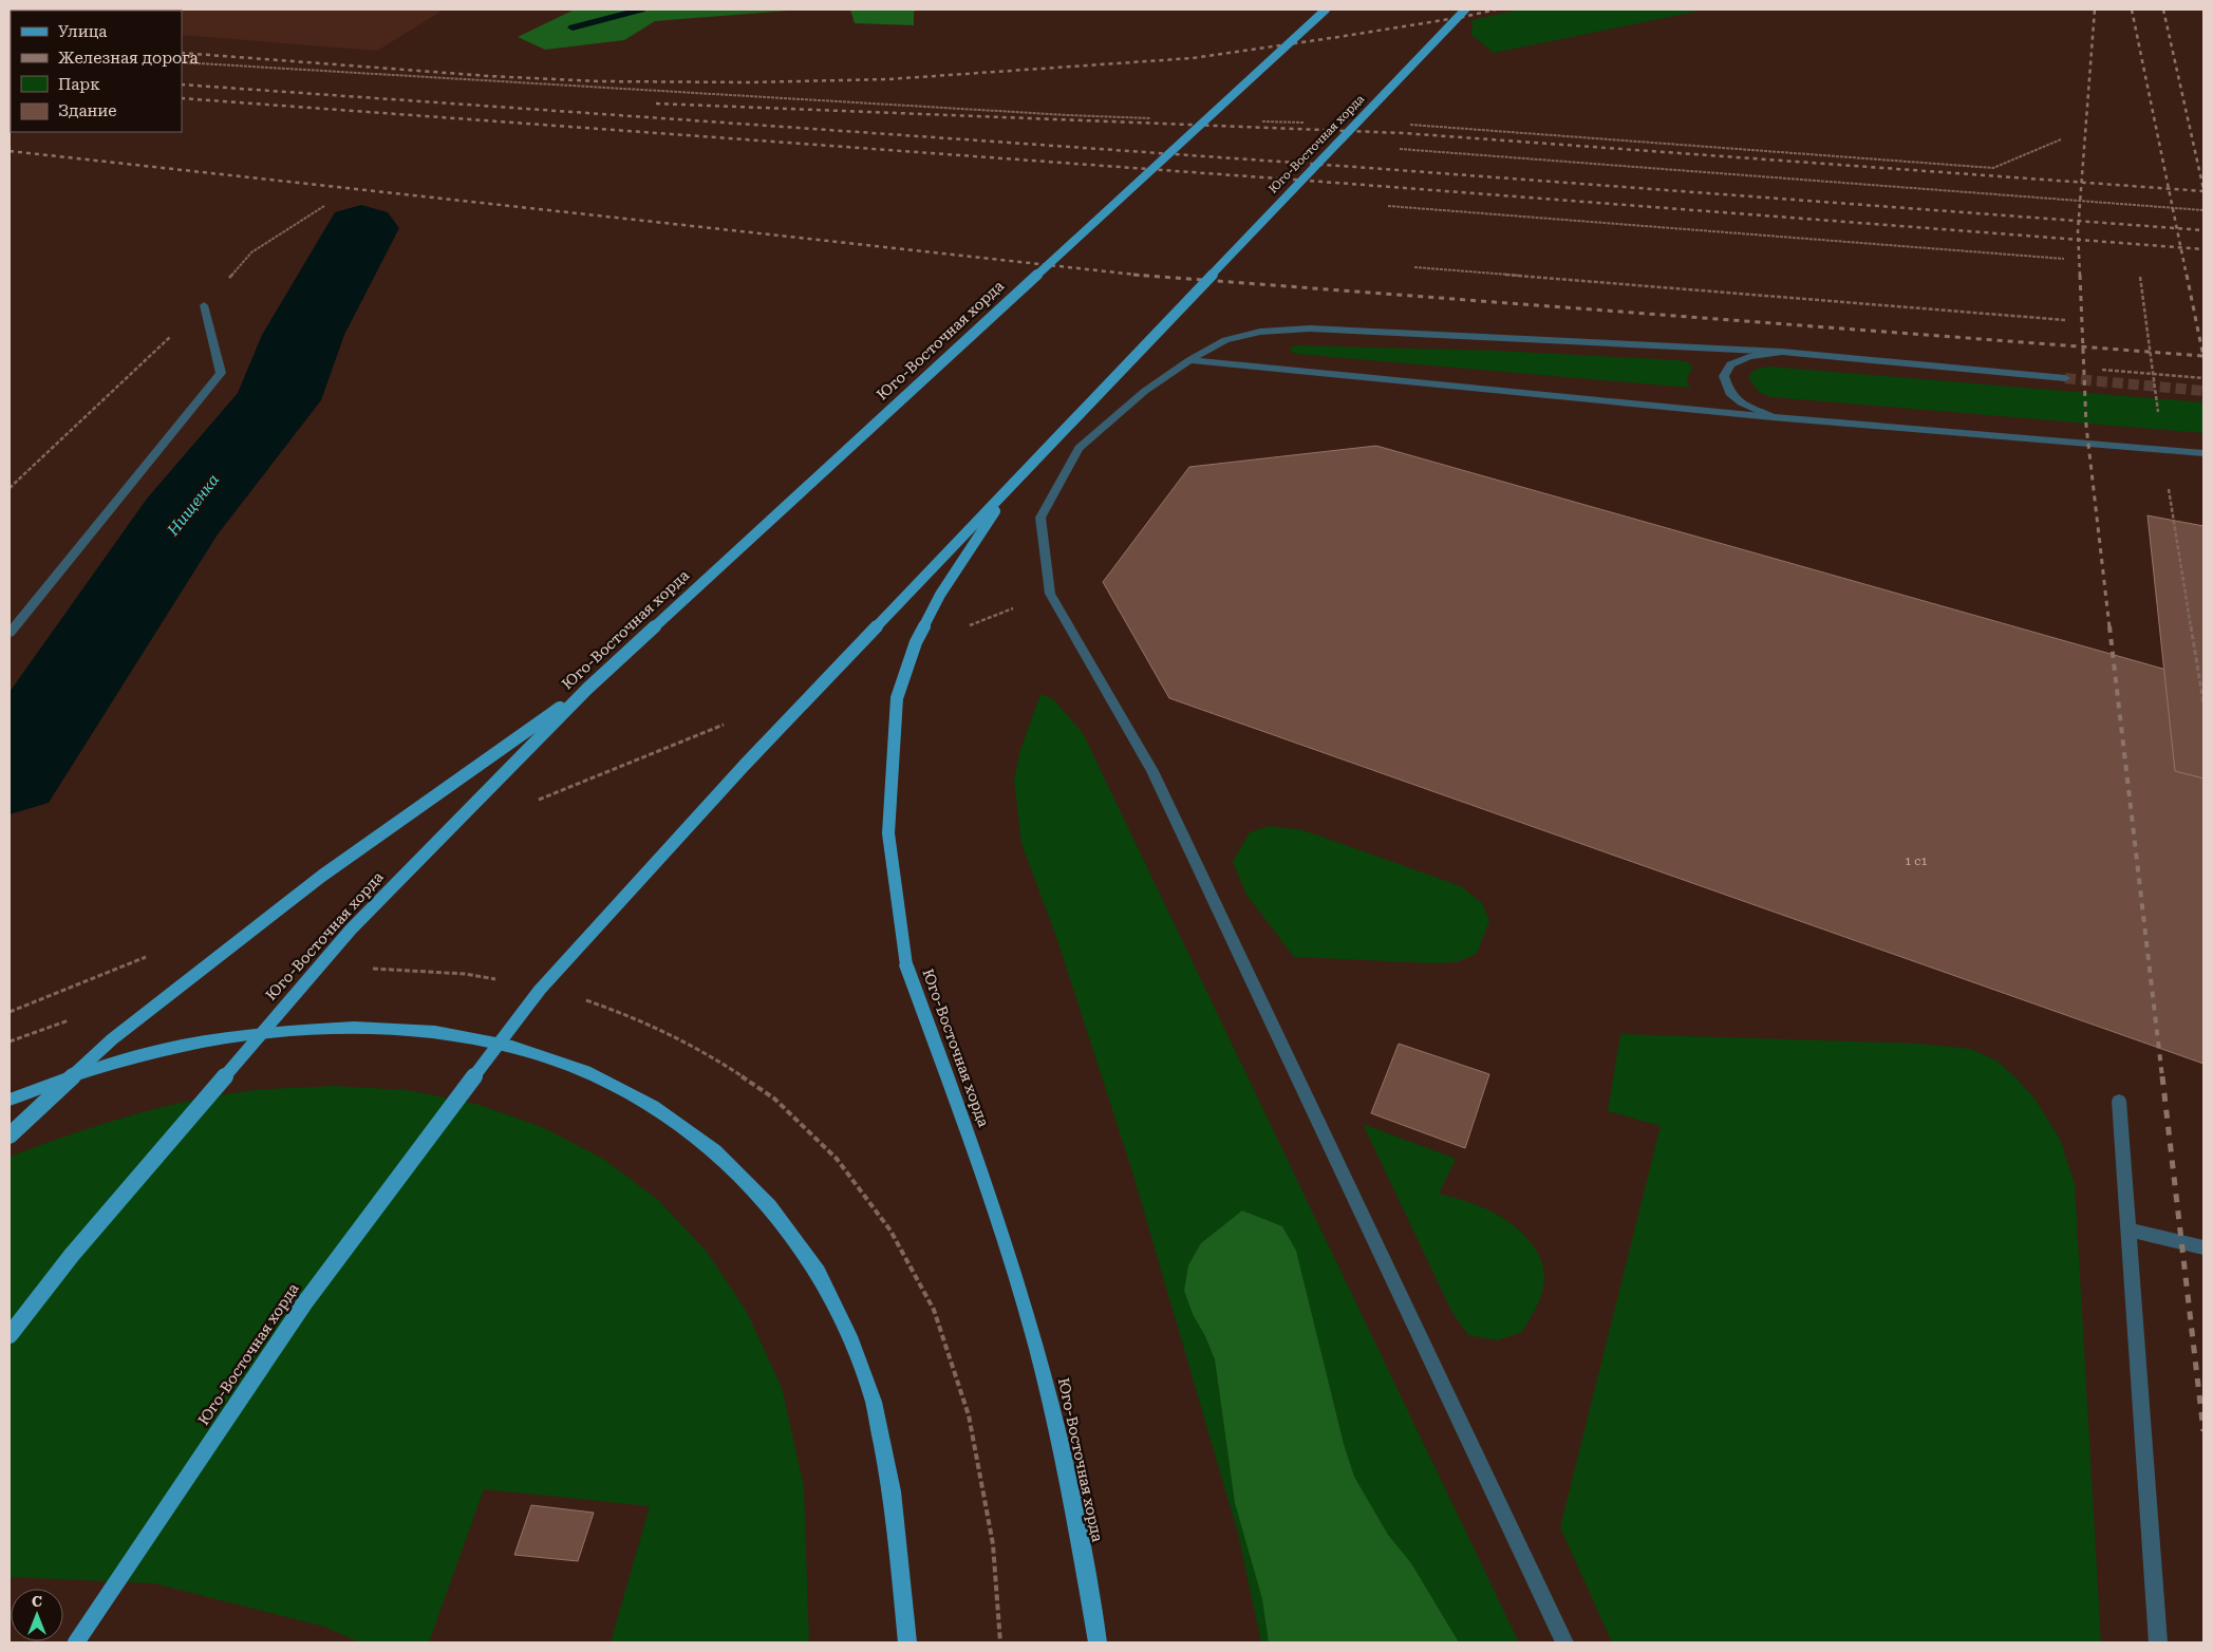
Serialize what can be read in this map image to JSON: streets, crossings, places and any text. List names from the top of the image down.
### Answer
{
  "streets": {
    "main road": ["Юго-Восточная хорда"]
  },
  "water": ["Нищенка"],
  "house_numbers": ["1 с1"],
  "legend": [
    "Улица",
    "Железная дорога",
    "Парк",
    "Здание"
  ],
  "north": "top"
}
